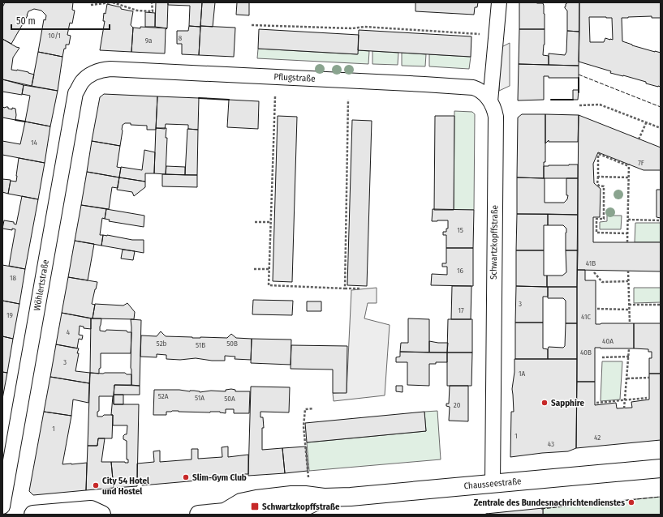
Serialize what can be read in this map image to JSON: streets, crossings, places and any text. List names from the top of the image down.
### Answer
{
  "streets": {
    "main road": ["Chausseestraße"],
    "street": ["Pflugstraße", "Schwartzkopffstraße", "Wöhlertstraße"]
  },
  "crossings": [
    ["Pflugstraße", "Schwartzkopffstraße"],
    ["Pflugstraße", "Wöhlertstraße"],
    ["Schwartzkopffstraße", "Chausseestraße"]
  ],
  "places": {
    "other": [
      "Sapphire",
      "Slim-Gym Club",
      "City 54 Hotel und Hostel",
      "Zentrale des Bundesnachrichtendienstes"
    ],
    "transit": ["Schwartzkopffstraße"]
  },
  "house_numbers": [
    "10/1",
    "8",
    "9a",
    "14",
    "7F",
    "15",
    "41B",
    "16",
    "18",
    "3",
    "17",
    "19",
    "41C",
    "4",
    "40A",
    "52b",
    "50B",
    "51B",
    "40B",
    "3",
    "1A",
    "52A",
    "51A",
    "50A",
    "20",
    "1",
    "1",
    "42",
    "43"
  ],
  "scale_bar": "50 m"
}
